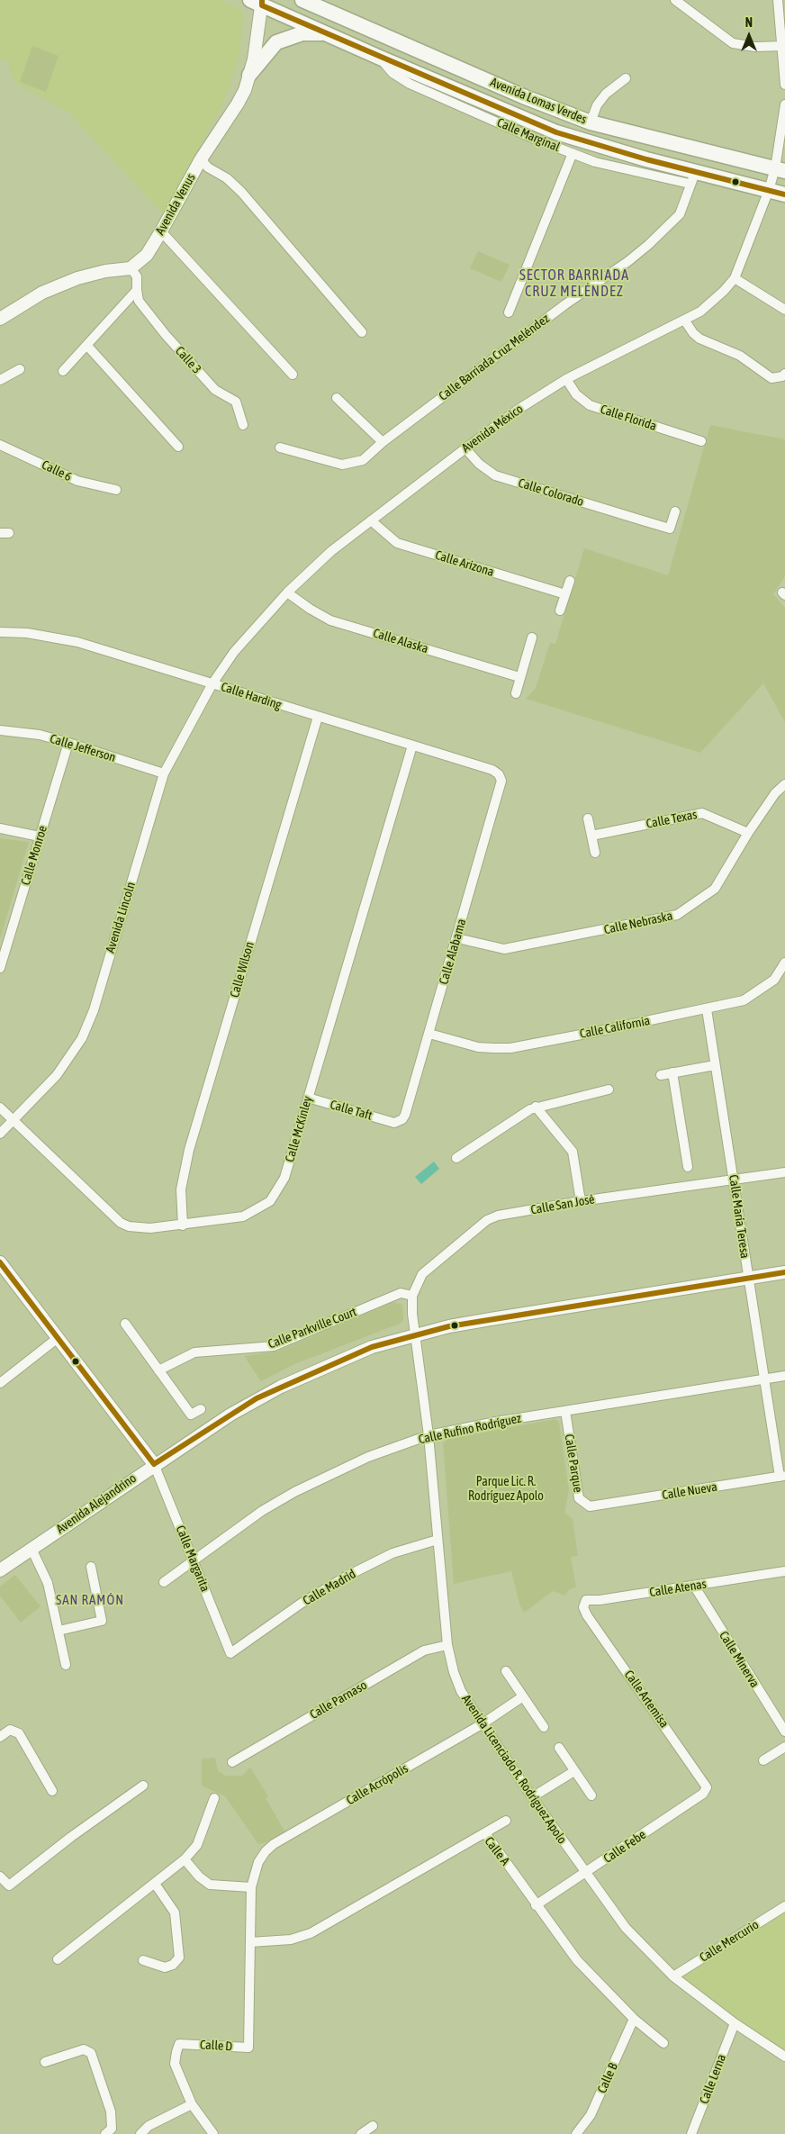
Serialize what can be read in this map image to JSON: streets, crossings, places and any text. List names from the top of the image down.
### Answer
{
  "streets": {
    "main road": ["Avenida Lomas Verdes"],
    "street": [
      "Calle Marginal",
      "Avenida Venus",
      "Calle Barriada Cruz Meléndez",
      "Calle 3",
      "Calle Florida",
      "Avenida México",
      "Calle 6",
      "Calle Colorado",
      "Calle Arizona",
      "Calle Alaska",
      "Calle Harding",
      "Calle Jefferson",
      "Calle Texas",
      "Calle Monroe",
      "Avenida Lincoln",
      "Calle Nebraska",
      "Calle Alabama",
      "Calle Wilson",
      "Calle California",
      "Calle Taft",
      "Calle McKinley",
      "Calle San José",
      "Calle María Teresa",
      "Calle Parkville Court",
      "Calle Rufino Rodríguez",
      "Calle Parque",
      "Calle Nueva",
      "Avenida Alejandrino",
      "Calle Margarita",
      "Calle Madrid",
      "Calle Atenas",
      "Calle Minerva",
      "Calle Artemisa",
      "Calle Parnaso",
      "Avenida Licenciado R. Rodríguez Apolo",
      "Calle Acrópolis",
      "Calle Febe",
      "Calle A",
      "Calle Mercurio",
      "Calle D",
      "Calle B",
      "Calle Lerna"
    ]
  },
  "crossings": [
    ["Avenida Lomas Verdes", "Calle Marginal"],
    ["Avenida Lomas Verdes", "Avenida Venus"],
    ["Avenida Lomas Verdes", "Calle Barriada Cruz Meléndez"],
    ["Avenida Lomas Verdes", "Avenida México"],
    ["Calle Marginal", "Calle Barriada Cruz Meléndez"],
    ["Avenida Venus", "Calle 3"],
    ["Calle Florida", "Avenida México"],
    ["Avenida México", "Calle Colorado"],
    ["Avenida México", "Calle Arizona"],
    ["Avenida México", "Calle Alaska"],
    ["Avenida México", "Calle Harding"],
    ["Avenida México", "Avenida Lincoln"],
    ["Calle Harding", "Avenida Lincoln"],
    ["Calle Harding", "Calle Alabama"],
    ["Calle Harding", "Calle Wilson"],
    ["Calle Harding", "Calle McKinley"],
    ["Calle Jefferson", "Calle Monroe"],
    ["Calle Jefferson", "Avenida Lincoln"],
    ["Calle Texas", "Calle Nebraska"],
    ["Avenida Lincoln", "Calle McKinley"],
    ["Calle Nebraska", "Calle Alabama"],
    ["Calle Alabama", "Calle California"],
    ["Calle Alabama", "Calle Taft"],
    ["Calle Wilson", "Calle McKinley"],
    ["Calle California", "Calle María Teresa"],
    ["Calle Taft", "Calle McKinley"],
    ["Calle San José", "Calle María Teresa"],
    ["Calle San José", "Calle Parkville Court"],
    ["Calle San José", "Avenida Alejandrino"],
    ["Calle San José", "Avenida Licenciado R. Rodríguez Apolo"],
    ["Calle María Teresa", "Calle Rufino Rodríguez"],
    ["Calle María Teresa", "Calle Nueva"],
    ["Calle María Teresa", "Avenida Alejandrino"],
    ["Calle Rufino Rodríguez", "Calle Parque"],
    ["Calle Rufino Rodríguez", "Calle Margarita"],
    ["Calle Rufino Rodríguez", "Avenida Licenciado R. Rodríguez Apolo"],
    ["Calle Parque", "Calle Nueva"],
    ["Avenida Alejandrino", "Calle Margarita"],
    ["Avenida Alejandrino", "Avenida Licenciado R. Rodríguez Apolo"],
    ["Calle Margarita", "Calle Madrid"],
    ["Calle Madrid", "Avenida Licenciado R. Rodríguez Apolo"],
    ["Calle Atenas", "Calle Minerva"],
    ["Calle Atenas", "Calle Artemisa"],
    ["Calle Artemisa", "Calle Febe"],
    ["Calle Parnaso", "Avenida Licenciado R. Rodríguez Apolo"],
    ["Avenida Licenciado R. Rodríguez Apolo", "Calle Acrópolis"],
    ["Avenida Licenciado R. Rodríguez Apolo", "Calle Febe"],
    ["Avenida Licenciado R. Rodríguez Apolo", "Calle Mercurio"],
    ["Avenida Licenciado R. Rodríguez Apolo", "Calle Lerna"],
    ["Calle Acrópolis", "Calle D"],
    ["Calle Febe", "Calle A"],
    ["Calle A", "Calle D"],
    ["Calle A", "Calle B"]
  ],
  "districts": ["SECTOR BARRIADA CRUZ MELÉNDEZ", "SAN RAMÓN"],
  "parks": ["Parque Lic. R. Rodríguez Apolo"],
  "north": "top"
}
